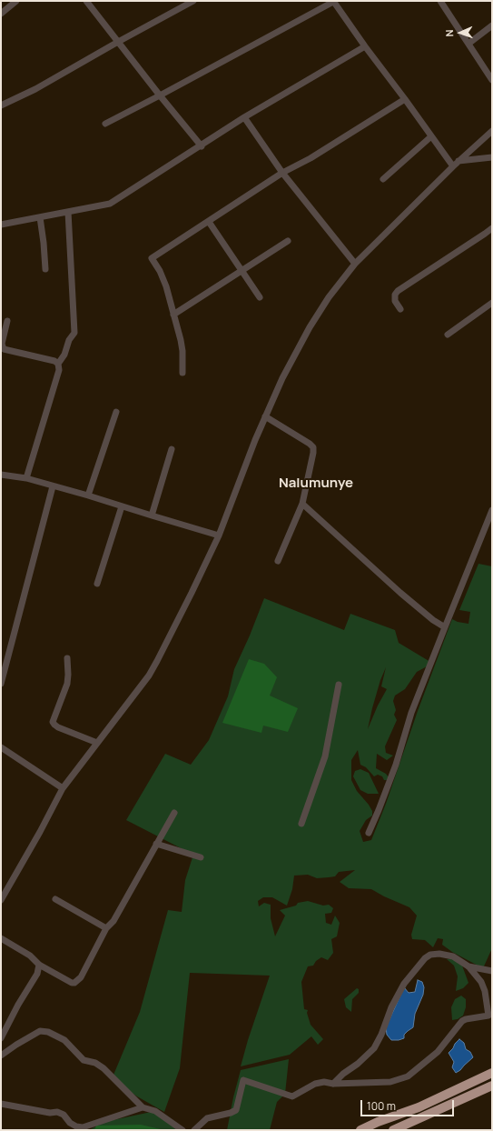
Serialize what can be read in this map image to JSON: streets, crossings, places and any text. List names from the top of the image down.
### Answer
{
  "districts": ["Nalumunye"],
  "scale_bar": "100 m",
  "north": "left"
}
